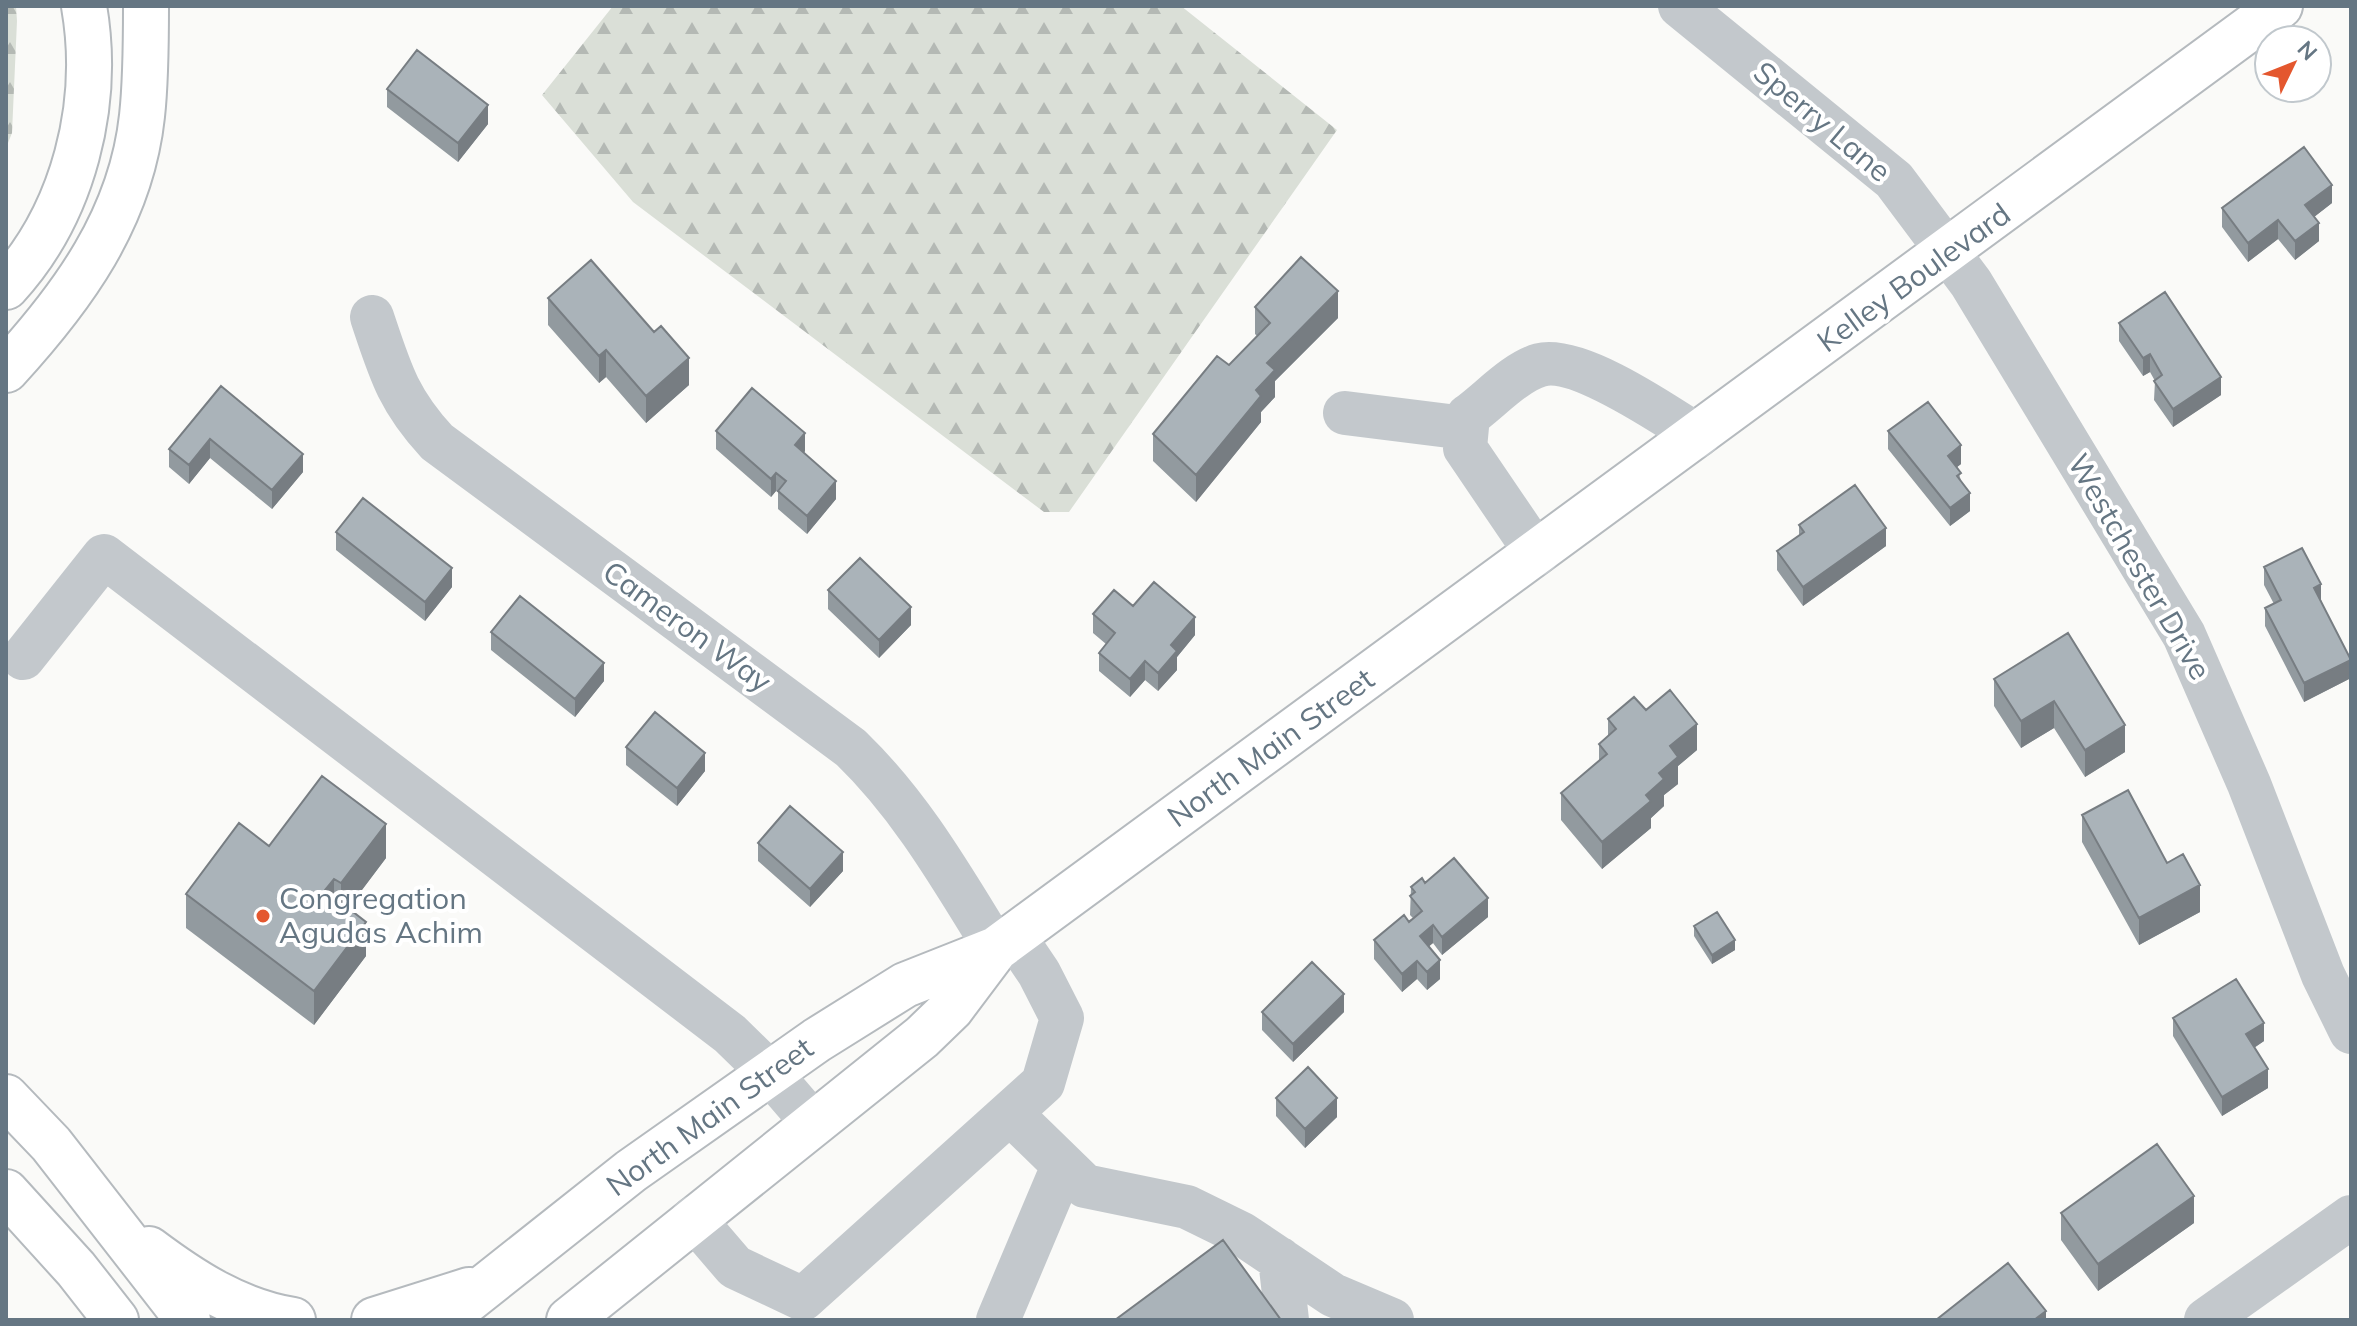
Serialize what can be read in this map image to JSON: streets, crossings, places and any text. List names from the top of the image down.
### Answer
{
  "streets": {
    "main road": ["Kelley Boulevard", "North Main Street"],
    "street": ["Sperry Lane", "Westchester Drive", "Cameron Way"]
  },
  "crossings": [
    ["Sperry Lane", "Kelley Boulevard"],
    ["Sperry Lane", "Westchester Drive"],
    ["Kelley Boulevard", "Westchester Drive"],
    ["Kelley Boulevard", "North Main Street"],
    ["Cameron Way", "North Main Street"]
  ],
  "places": ["Congregation Agudas Achim"],
  "north": "top right"
}
